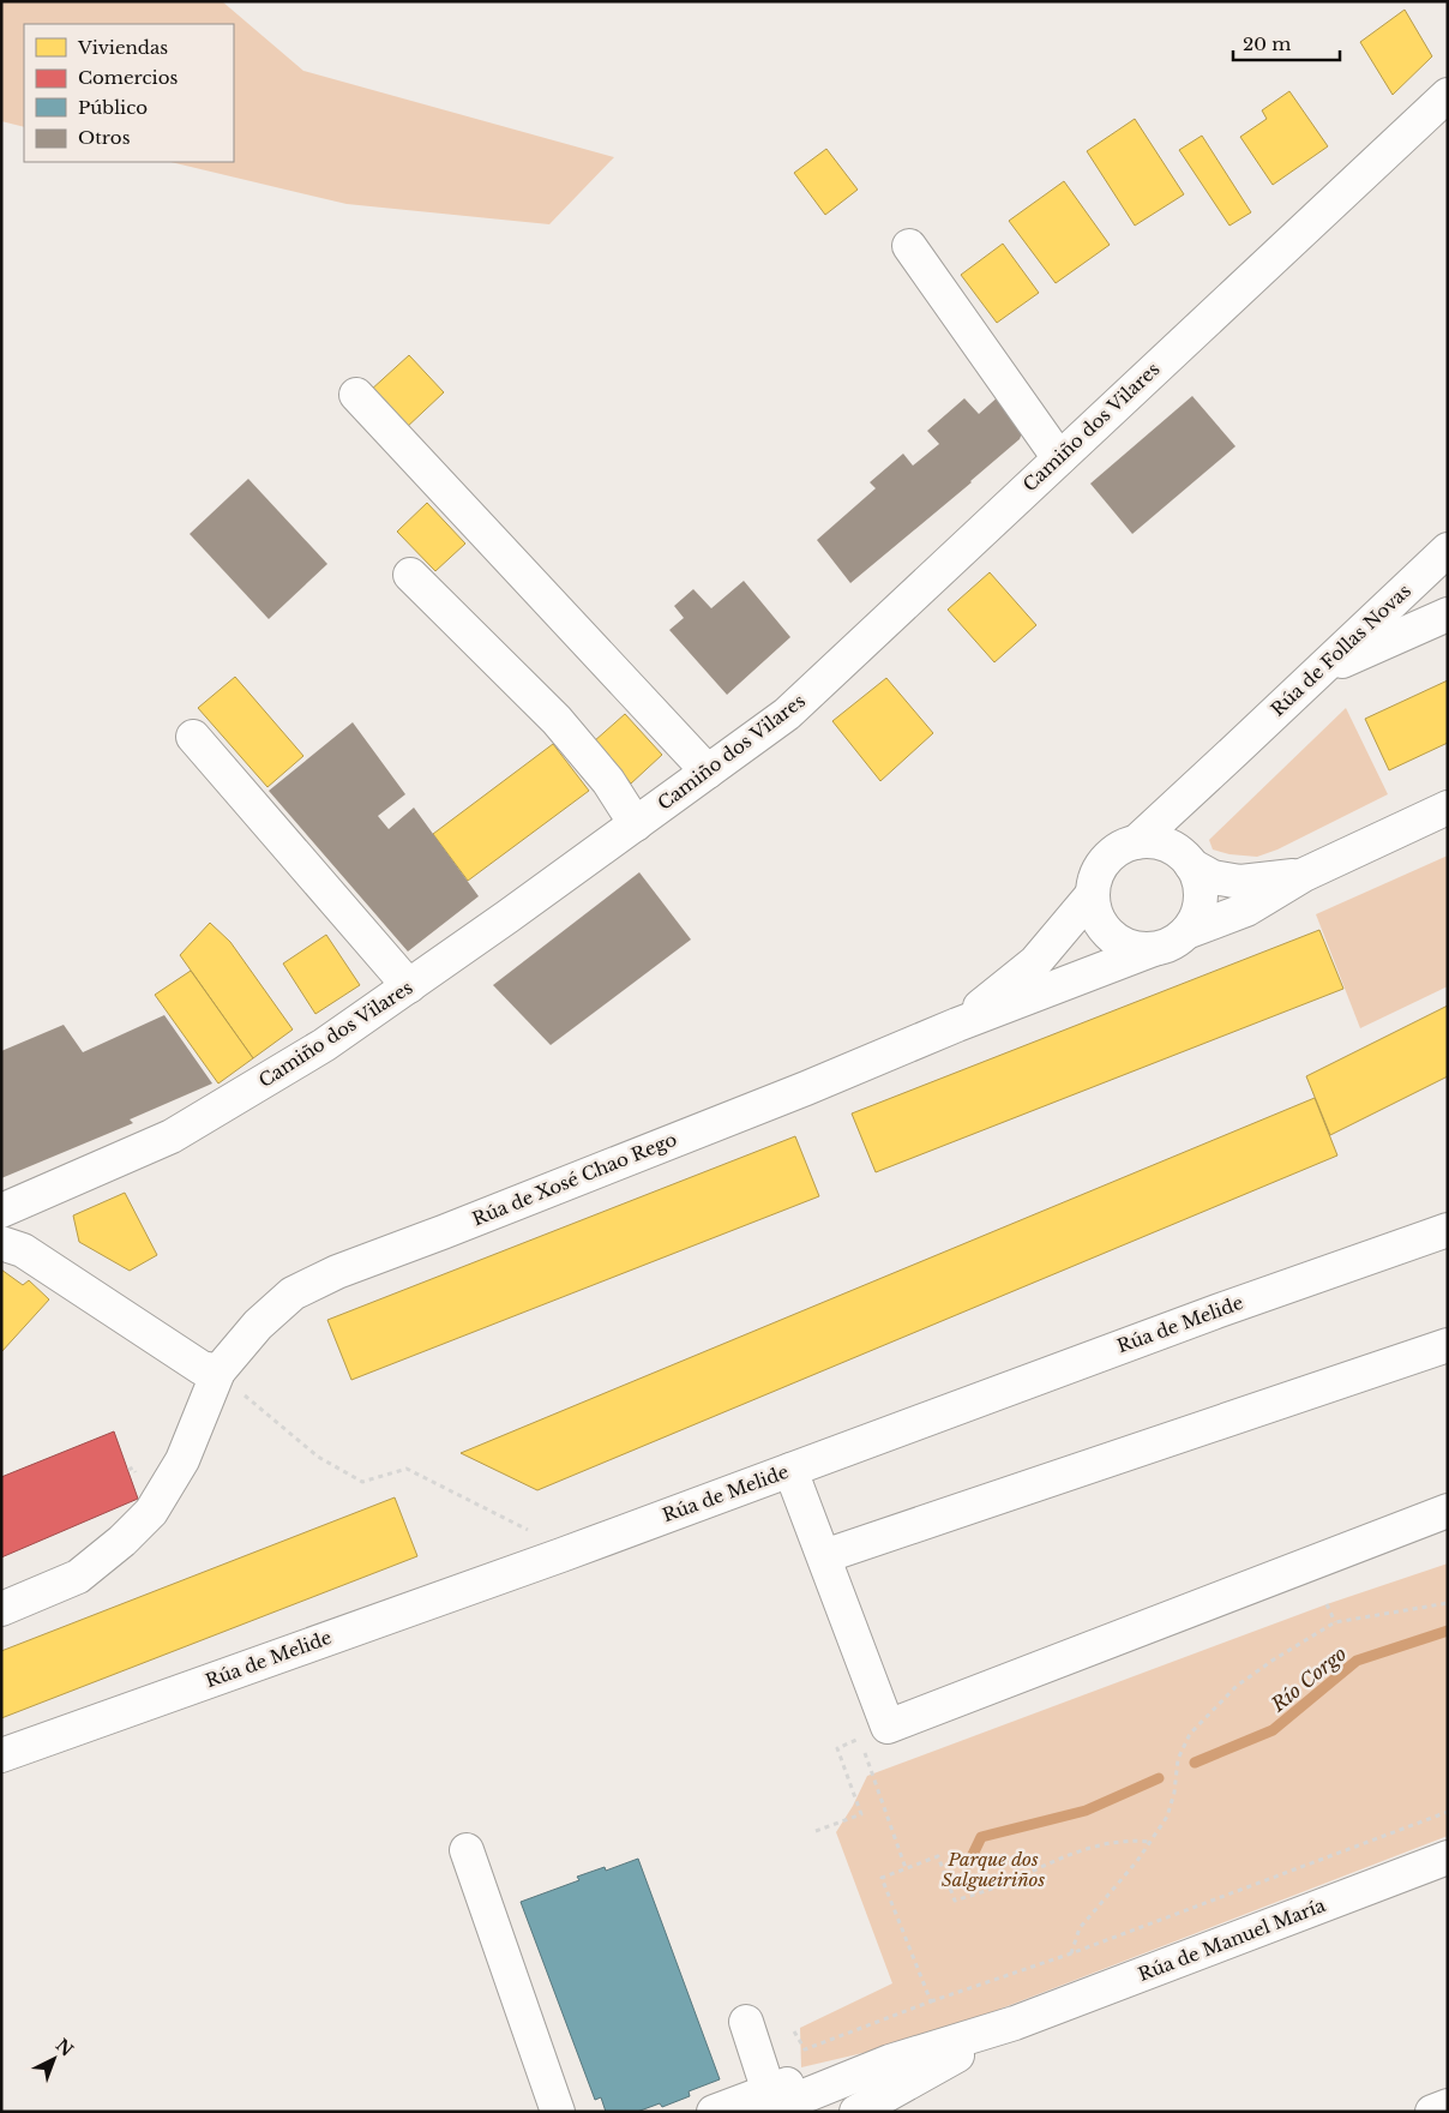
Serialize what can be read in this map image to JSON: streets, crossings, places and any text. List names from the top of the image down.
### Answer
{
  "streets": {
    "street": [
      "Camiño dos Vilares",
      "Rúa de Follas Novas",
      "Rúa de Xosé Chao Rego",
      "Rúa de Melide",
      "Rúa de Manuel María"
    ]
  },
  "crossings": [
    ["Rúa de Follas Novas", "Rúa de Xosé Chao Rego"]
  ],
  "water": ["Río Corgo"],
  "parks": ["Parque dos Salgueiriños"],
  "legend": [
    "Viviendas",
    "Comercios",
    "Público",
    "Otros"
  ],
  "scale_bar": "20 m",
  "north": "top right"
}
